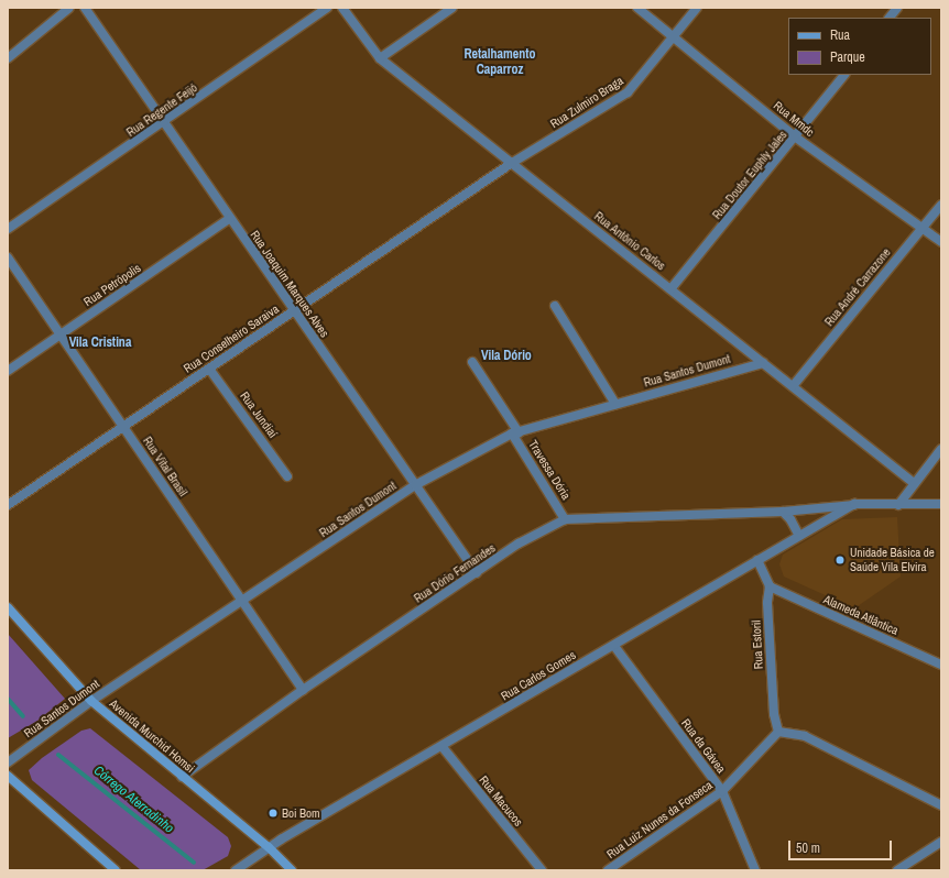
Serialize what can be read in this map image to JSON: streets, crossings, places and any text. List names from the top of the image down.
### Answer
{
  "streets": {
    "main road": ["Avenida Murchid Homsi"],
    "street": [
      "Rua Zulmiro Braga",
      "Rua Regente Feijó",
      "Rua Mmdc",
      "Rua Doutor Euphly Jales",
      "Rua Antônio Carlos",
      "Rua Joaquim Marques Alves",
      "Rua Petrópolis",
      "Rua André Carrazone",
      "Rua Conselheiro Saraiva",
      "Rua Santos Dumont",
      "Rua Jundiaí",
      "Rua Vital Brasil",
      "Travessa Dória",
      "Rua Dório Fernandes",
      "Alameda Atlântica",
      "Rua Estoril",
      "Rua Carlos Gomes",
      "Rua da Gávea",
      "Rua Macucos",
      "Rua Luiz Nunes da Fonseca"
    ]
  },
  "crossings": [
    ["Rua Zulmiro Braga", "Rua Mmdc"],
    ["Rua Zulmiro Braga", "Rua Antônio Carlos"],
    ["Rua Zulmiro Braga", "Rua Conselheiro Saraiva"],
    ["Rua Regente Feijó", "Rua Joaquim Marques Alves"],
    ["Rua Mmdc", "Rua Doutor Euphly Jales"],
    ["Rua Mmdc", "Rua André Carrazone"],
    ["Rua Doutor Euphly Jales", "Rua Antônio Carlos"],
    ["Rua Antônio Carlos", "Rua André Carrazone"],
    ["Rua Antônio Carlos", "Rua Conselheiro Saraiva"],
    ["Rua Antônio Carlos", "Rua Santos Dumont"],
    ["Rua Joaquim Marques Alves", "Rua Petrópolis"],
    ["Rua Joaquim Marques Alves", "Rua Conselheiro Saraiva"],
    ["Rua Joaquim Marques Alves", "Rua Santos Dumont"],
    ["Rua Joaquim Marques Alves", "Rua Dório Fernandes"],
    ["Rua Petrópolis", "Rua Vital Brasil"],
    ["Rua Conselheiro Saraiva", "Rua Jundiaí"],
    ["Rua Conselheiro Saraiva", "Rua Vital Brasil"],
    ["Rua Santos Dumont", "Rua Vital Brasil"],
    ["Rua Santos Dumont", "Travessa Dória"],
    ["Rua Santos Dumont", "Avenida Murchid Homsi"],
    ["Rua Vital Brasil", "Rua Dório Fernandes"],
    ["Travessa Dória", "Rua Dório Fernandes"],
    ["Rua Dório Fernandes", "Rua Carlos Gomes"],
    ["Rua Dório Fernandes", "Avenida Murchid Homsi"],
    ["Alameda Atlântica", "Rua Estoril"],
    ["Rua Estoril", "Rua Luiz Nunes da Fonseca"],
    ["Rua Carlos Gomes", "Avenida Murchid Homsi"],
    ["Rua Carlos Gomes", "Rua da Gávea"],
    ["Rua Carlos Gomes", "Rua Macucos"],
    ["Rua da Gávea", "Rua Luiz Nunes da Fonseca"]
  ],
  "districts": ["Retalhamento Caparroz", "Vila Cristina", "Vila Dório"],
  "water": ["Córrego Aterradinho"],
  "places": ["Unidade Básica de Saúde Vila Elvira", "Boi Bom"],
  "legend": ["Rua", "Parque"],
  "scale_bar": "50 m"
}
